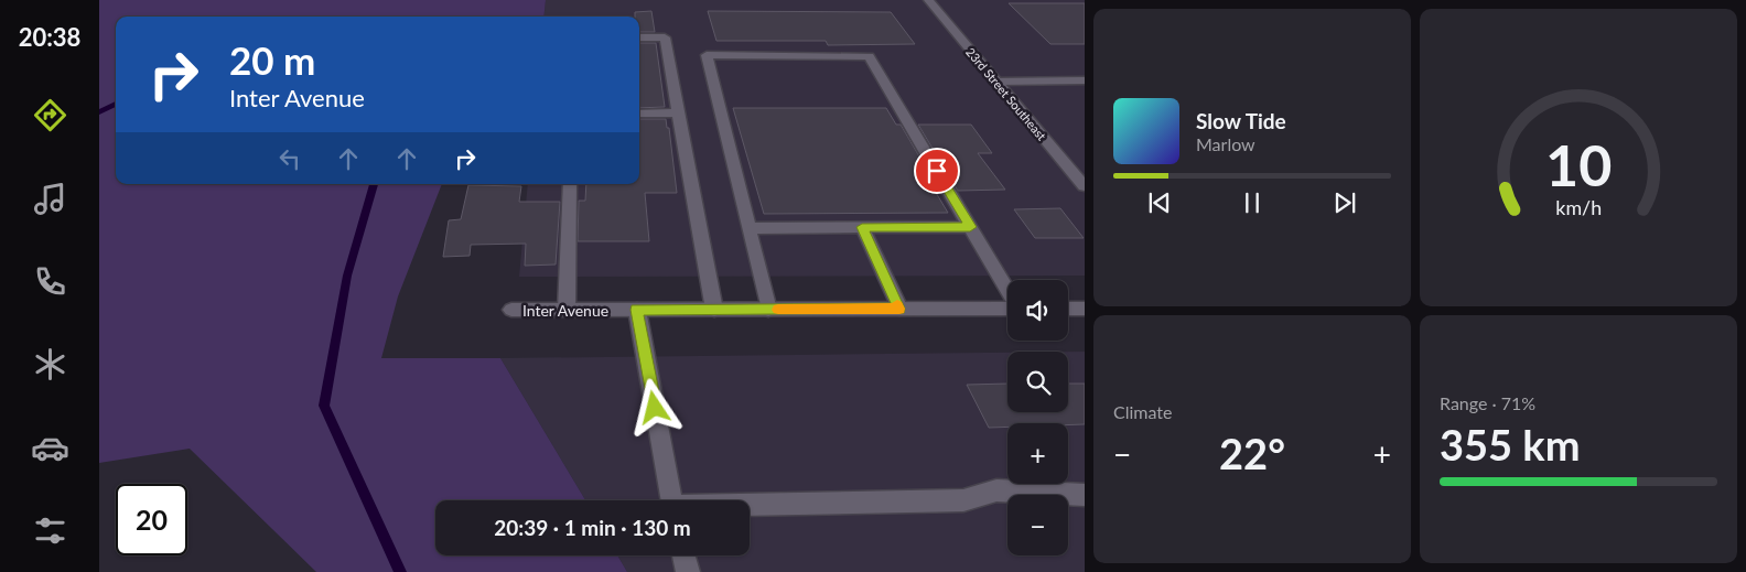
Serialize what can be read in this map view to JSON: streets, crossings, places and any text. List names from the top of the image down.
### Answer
{
  "streets": {
    "street": ["23rd Street Southeast", "Inter Avenue"]
  },
  "page": {
    "tabs": "20:38",
    "turn": ["20 m", "Inter Avenue"],
    "song": ["Slow Tide", "Marlow"],
    "map_buttons": ["+", "−"],
    "tile": [
      "Climate",
      ["Range · 71%", "355 km"]
    ],
    "heat": ["−", "22°", "+"],
    "limit": "20",
    "trip": "20:39 · 1 min · 130 m",
    "gauge": ["10", "km/h"]
  }
}
